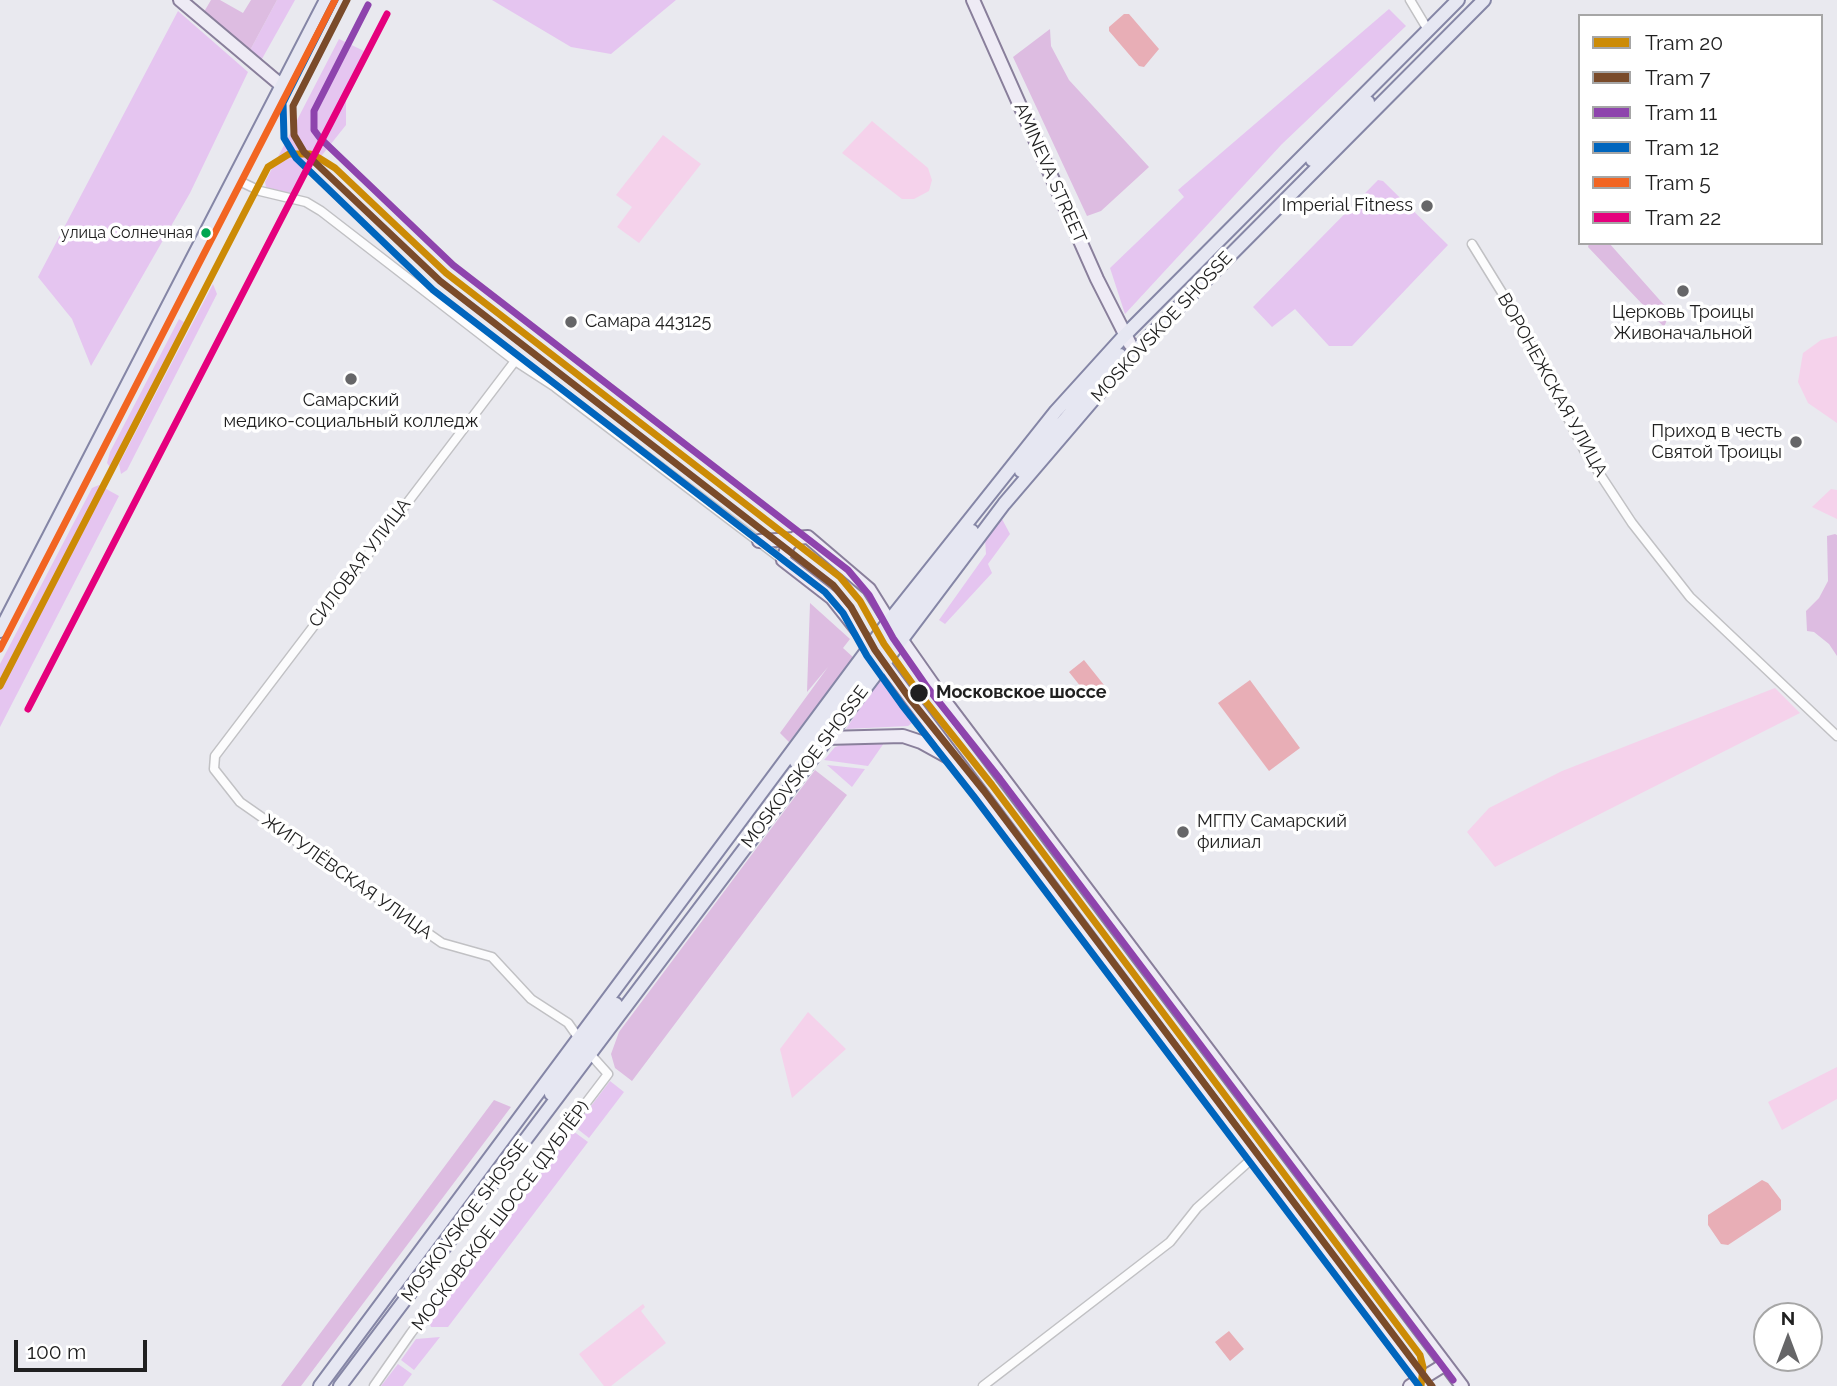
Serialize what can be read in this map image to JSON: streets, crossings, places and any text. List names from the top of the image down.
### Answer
{
  "streets": {
    "main road": ["AMINEVA STREET", "MOSKOVSKOE SHOSSE"],
    "street": [
      "ВОРОНЕЖСКАЯ УЛИЦА",
      "СИЛОВАЯ УЛИЦА",
      "ЖИГУЛЁВСКАЯ УЛИЦА",
      "МОСКОВСКОЕ ШОССЕ (ДУБЛЁР)"
    ]
  },
  "crossings": [
    ["AMINEVA STREET", "MOSKOVSKOE SHOSSE"],
    ["MOSKOVSKOE SHOSSE", "ЖИГУЛЁВСКАЯ УЛИЦА"],
    ["MOSKOVSKOE SHOSSE", "МОСКОВСКОЕ ШОССЕ (ДУБЛЁР)"],
    ["СИЛОВАЯ УЛИЦА", "ЖИГУЛЁВСКАЯ УЛИЦА"],
    ["ЖИГУЛЁВСКАЯ УЛИЦА", "МОСКОВСКОЕ ШОССЕ (ДУБЛЁР)"]
  ],
  "places": [
    "Imperial Fitness",
    "улица Солнечная",
    "Церковь Троицы Живоначальной",
    "Самара 443125",
    "Самарский медико-социальный колледж",
    "Приход в честь Святой Троицы",
    "Московское шоссе",
    "МГПУ Самарский филиал"
  ],
  "lines": [
    "tram line 7",
    "tram line 12",
    "tram line 5",
    "tram line 11",
    "tram line 22",
    "tram line 20"
  ],
  "legend": [
    "Tram 20",
    "Tram 7",
    "Tram 11",
    "Tram 12",
    "Tram 5",
    "Tram 22"
  ],
  "scale_bar": "100 m",
  "north": "top"
}
